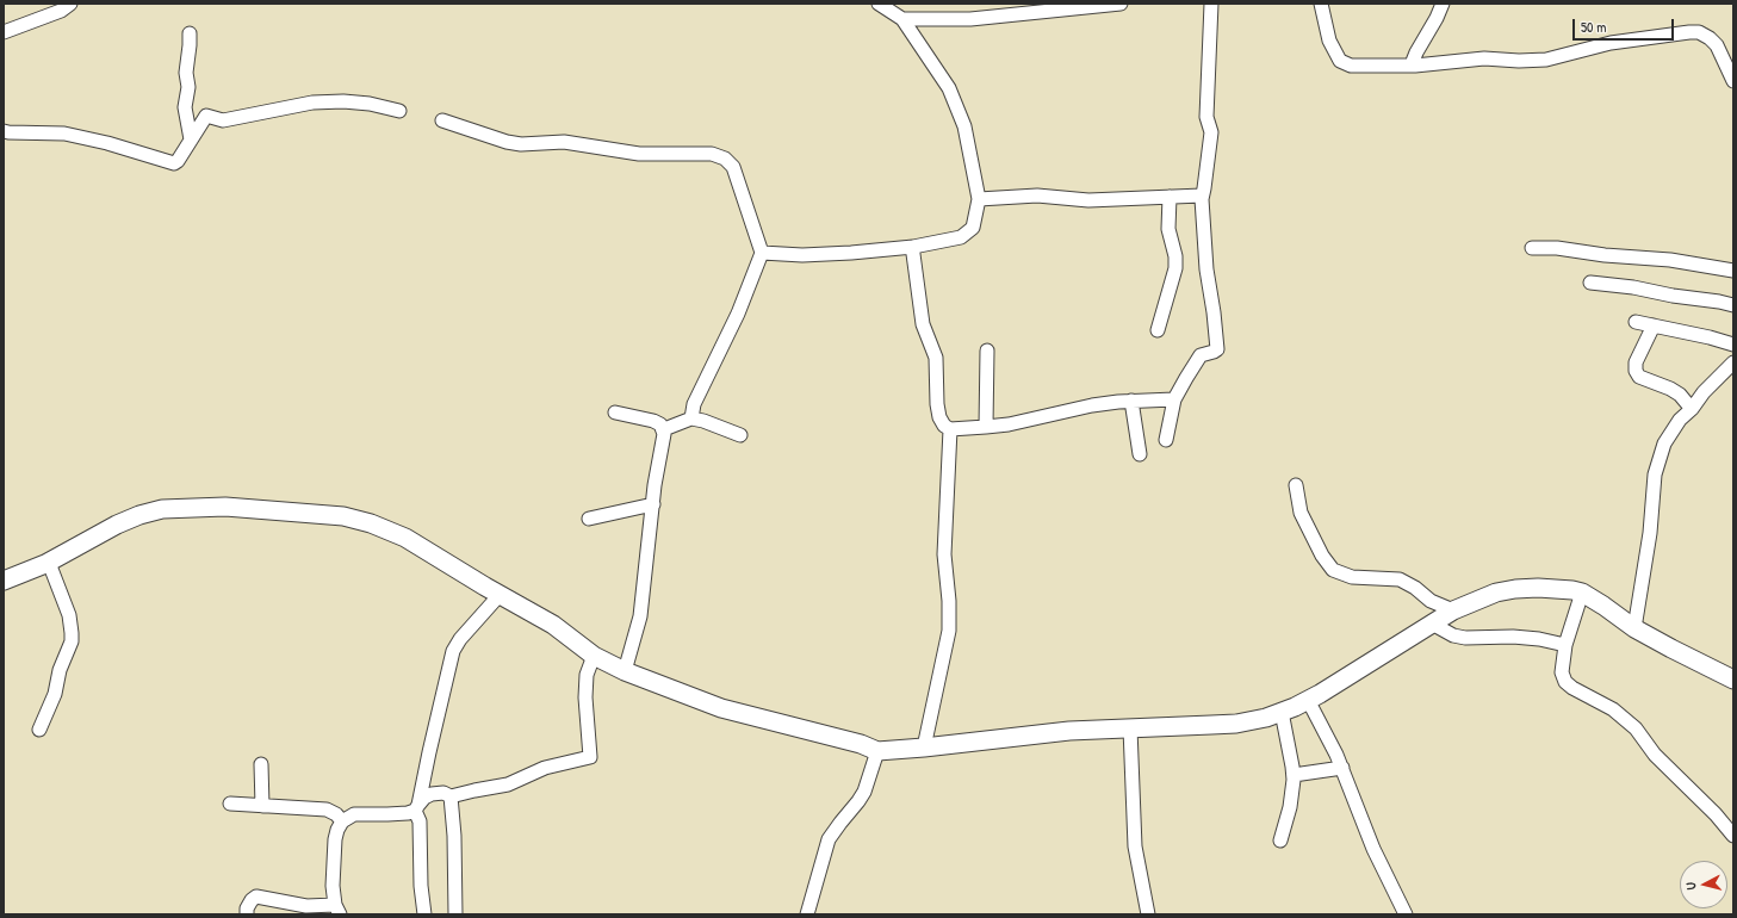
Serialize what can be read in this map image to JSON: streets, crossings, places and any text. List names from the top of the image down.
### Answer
{
  "scale_bar": "50 m",
  "north": "left"
}
